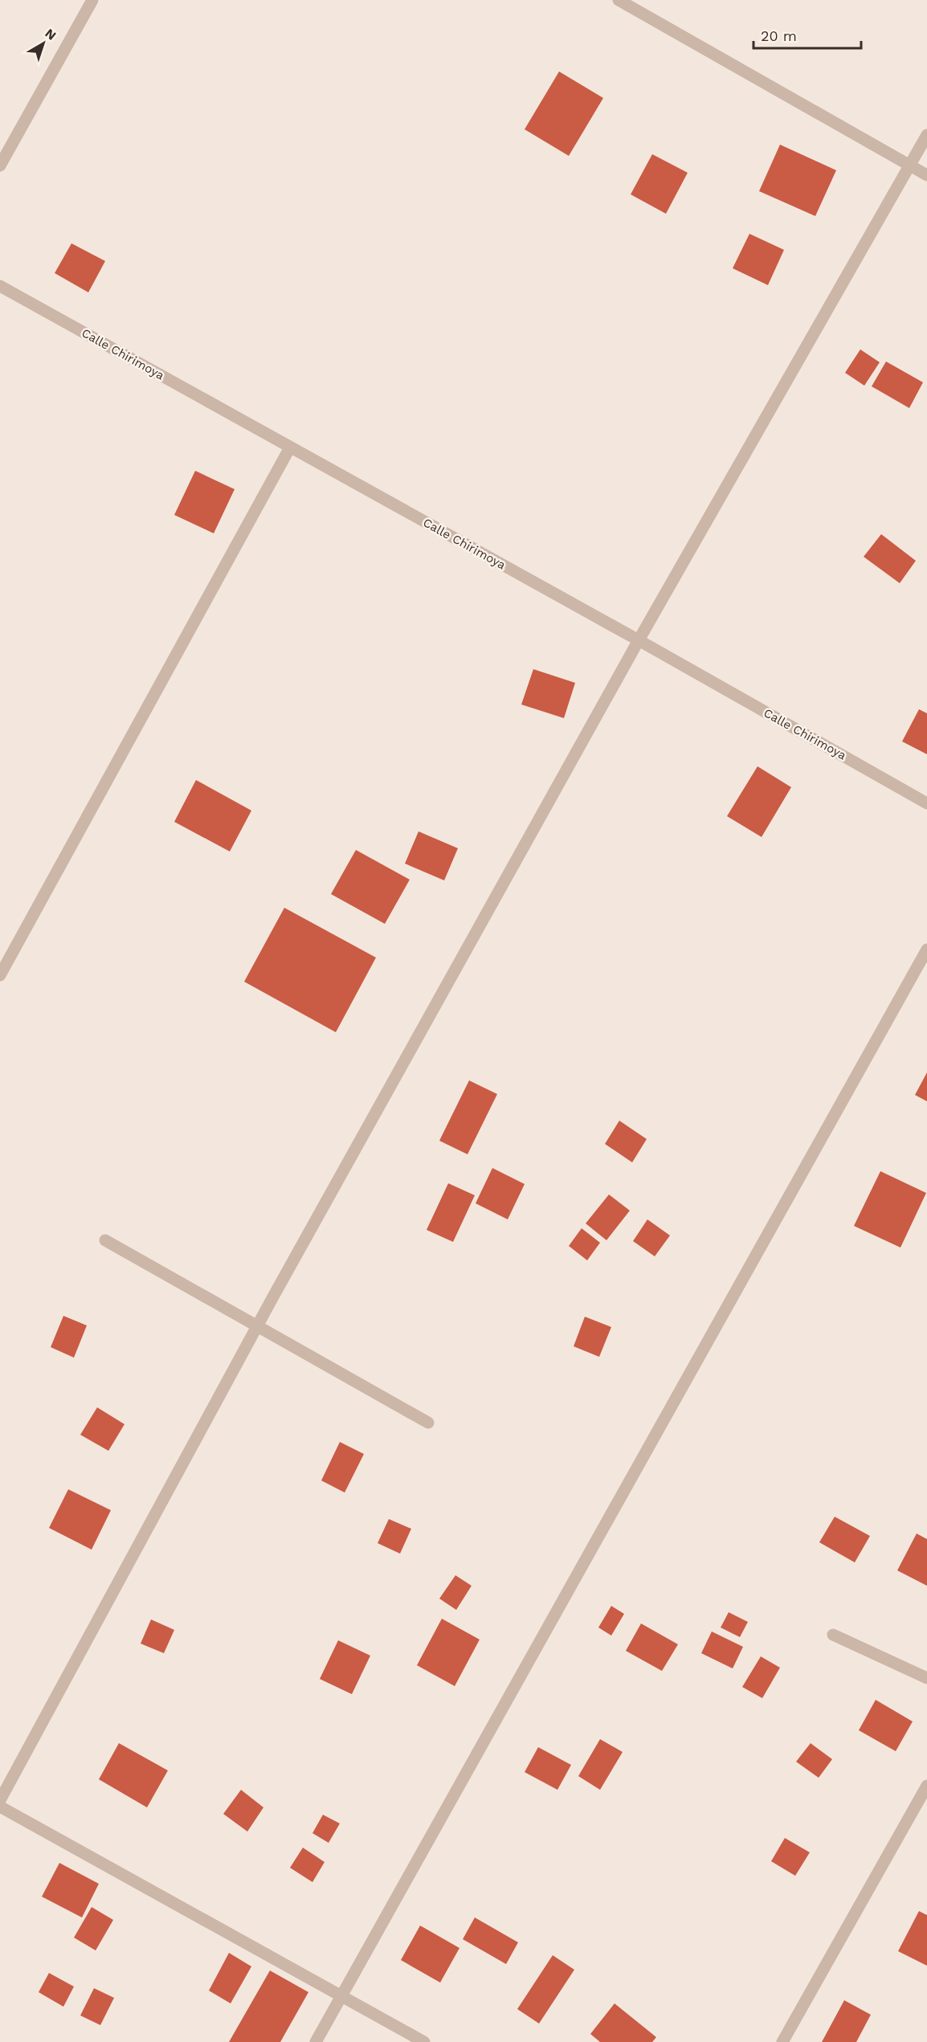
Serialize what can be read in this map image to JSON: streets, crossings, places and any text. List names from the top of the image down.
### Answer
{
  "streets": {
    "street": ["Calle Chirimoya"]
  },
  "scale_bar": "20 m",
  "north": "top right"
}
